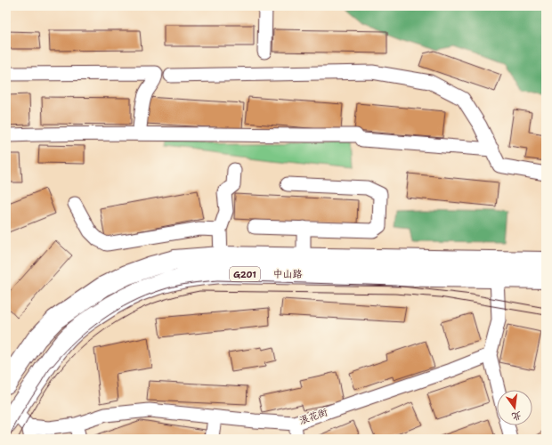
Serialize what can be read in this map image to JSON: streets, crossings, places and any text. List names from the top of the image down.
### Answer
{
  "streets": {
    "highway": ["G201", "中山路"],
    "street": ["浪花街"]
  },
  "crossings": [
    ["中山路", "浪花街"]
  ],
  "north": "bottom"
}
